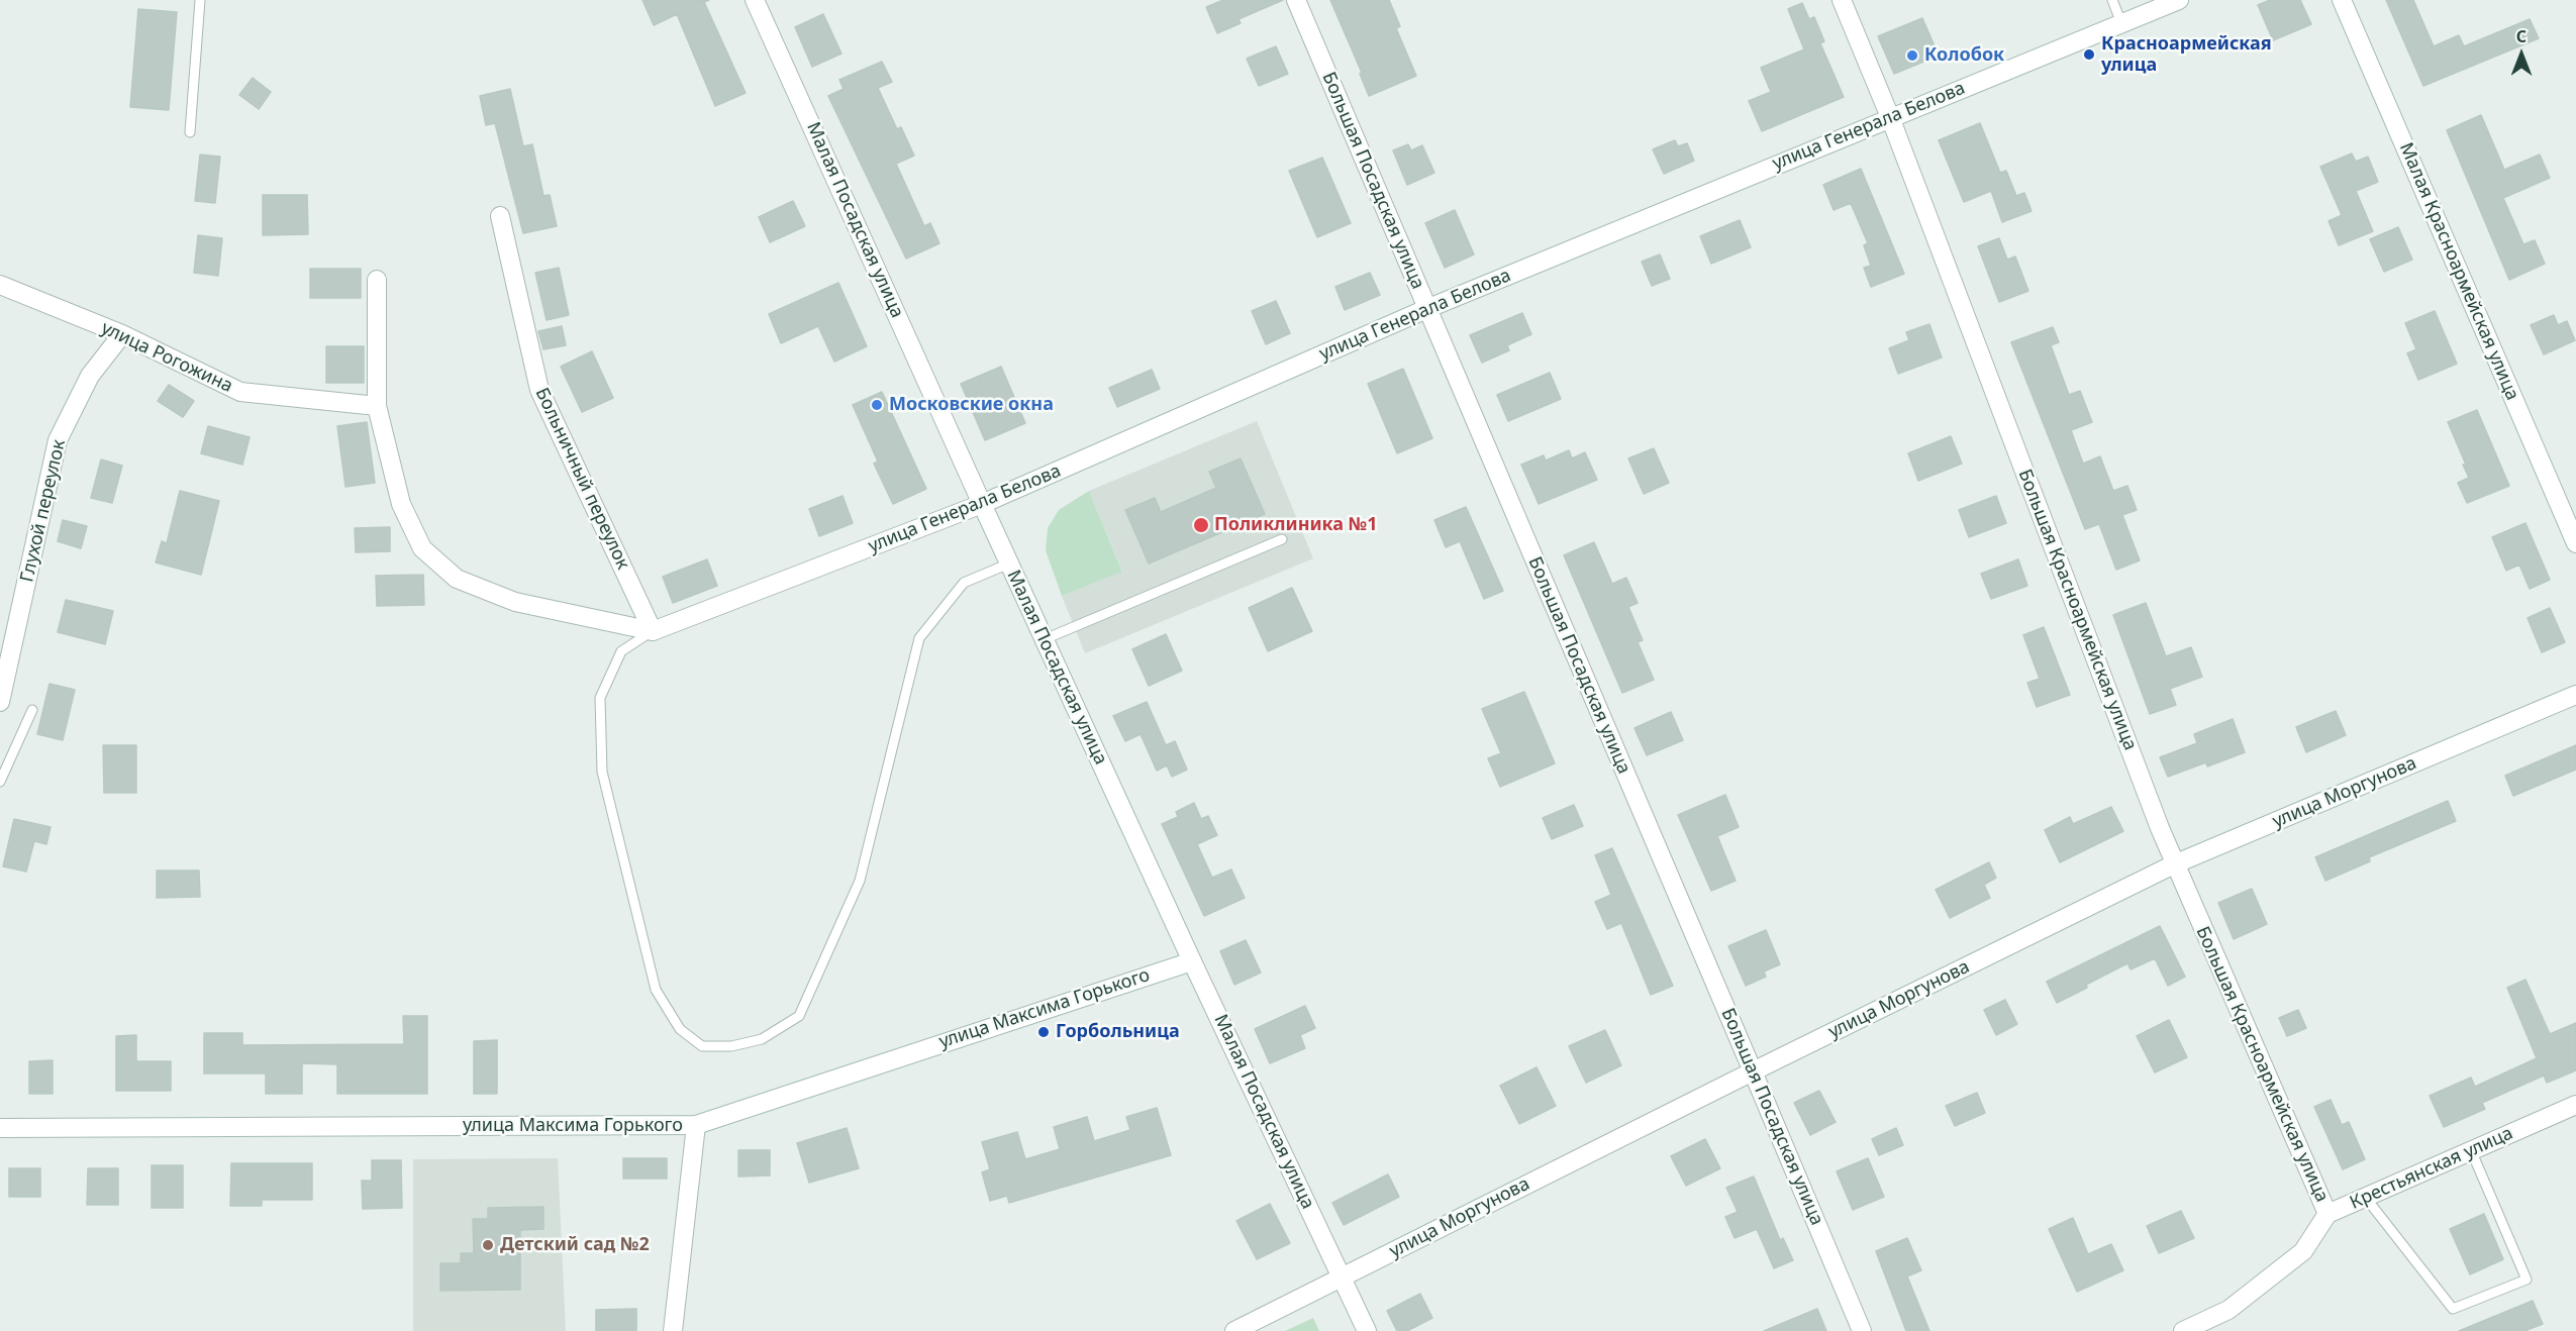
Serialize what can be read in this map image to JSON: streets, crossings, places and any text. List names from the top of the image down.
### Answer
{
  "streets": {
    "street": [
      "улица Генерала Белова",
      "Большая Посадская улица",
      "Малая Посадская улица",
      "Малая Красноармейская улица",
      "улица Рогожина",
      "Больничный переулок",
      "Глухой переулок",
      "Большая Красноармейская улица",
      "улица Моргунова",
      "улица Максима Горького",
      "Крестьянская улица"
    ]
  },
  "crossings": [
    ["улица Генерала Белова", "Большая Посадская улица"],
    ["улица Генерала Белова", "Малая Посадская улица"],
    ["улица Генерала Белова", "Больничный переулок"],
    ["улица Генерала Белова", "Большая Красноармейская улица"],
    ["Большая Посадская улица", "улица Моргунова"],
    ["Малая Посадская улица", "улица Моргунова"],
    ["Малая Посадская улица", "улица Максима Горького"],
    ["улица Рогожина", "Глухой переулок"],
    ["Большая Красноармейская улица", "улица Моргунова"],
    ["Большая Красноармейская улица", "Крестьянская улица"]
  ],
  "places": [
    "Красноармейская улица",
    "Колобок",
    "Московские окна",
    "Поликлиника №1",
    "Горбольница",
    "Детский сад №2"
  ],
  "north": "top"
}
